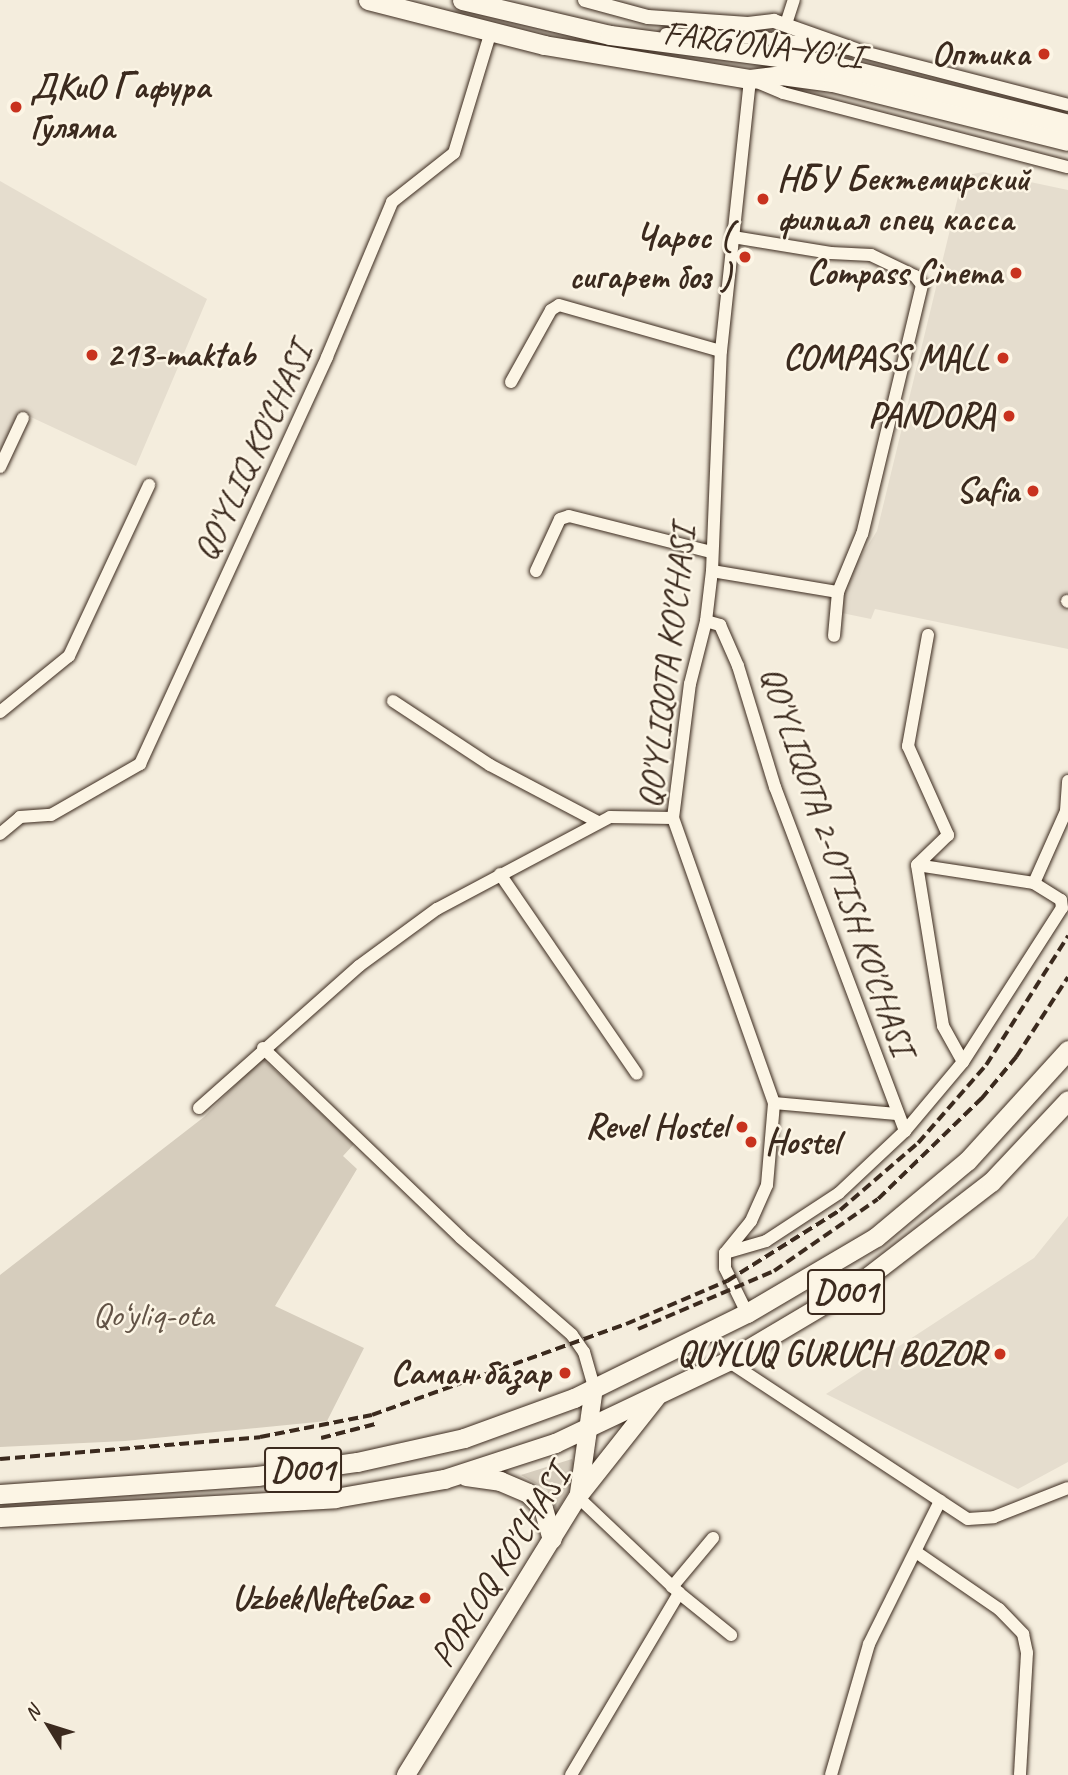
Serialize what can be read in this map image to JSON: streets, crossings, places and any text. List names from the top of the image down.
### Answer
{
  "streets": {
    "main road": ["FARG'ONA YO'LI", "D001", "PORLOQ KO'CHASI"],
    "street": ["QO'YLIQ KO'CHASI", "QO'YLIQOTA KO'CHASI", "QO'YLIQOTA 2-O'TISH KO'CHASI"]
  },
  "crossings": [
    ["FARG'ONA YO'LI", "QO'YLIQ KO'CHASI"],
    ["FARG'ONA YO'LI", "QO'YLIQOTA KO'CHASI"],
    ["QO'YLIQOTA KO'CHASI", "QO'YLIQOTA 2-O'TISH KO'CHASI"],
    ["D001", "PORLOQ KO'CHASI"]
  ],
  "parks": ["Qo‘yliq-ota"],
  "places": [
    "Оптика",
    "ДКиО Гафура Гуляма",
    "НБУ Бектемирский филиал спец касса",
    "Чарос ( сигарет боз )",
    "Compass Cinema",
    "213-maktab",
    "COMPASS MALL",
    "PANDORA",
    "Safia",
    "Revel Hostel",
    "Hostel",
    "QUYLUQ GURUCH BOZOR",
    "Саман базар",
    "UzbekNefteGaz"
  ],
  "north": "top left"
}
